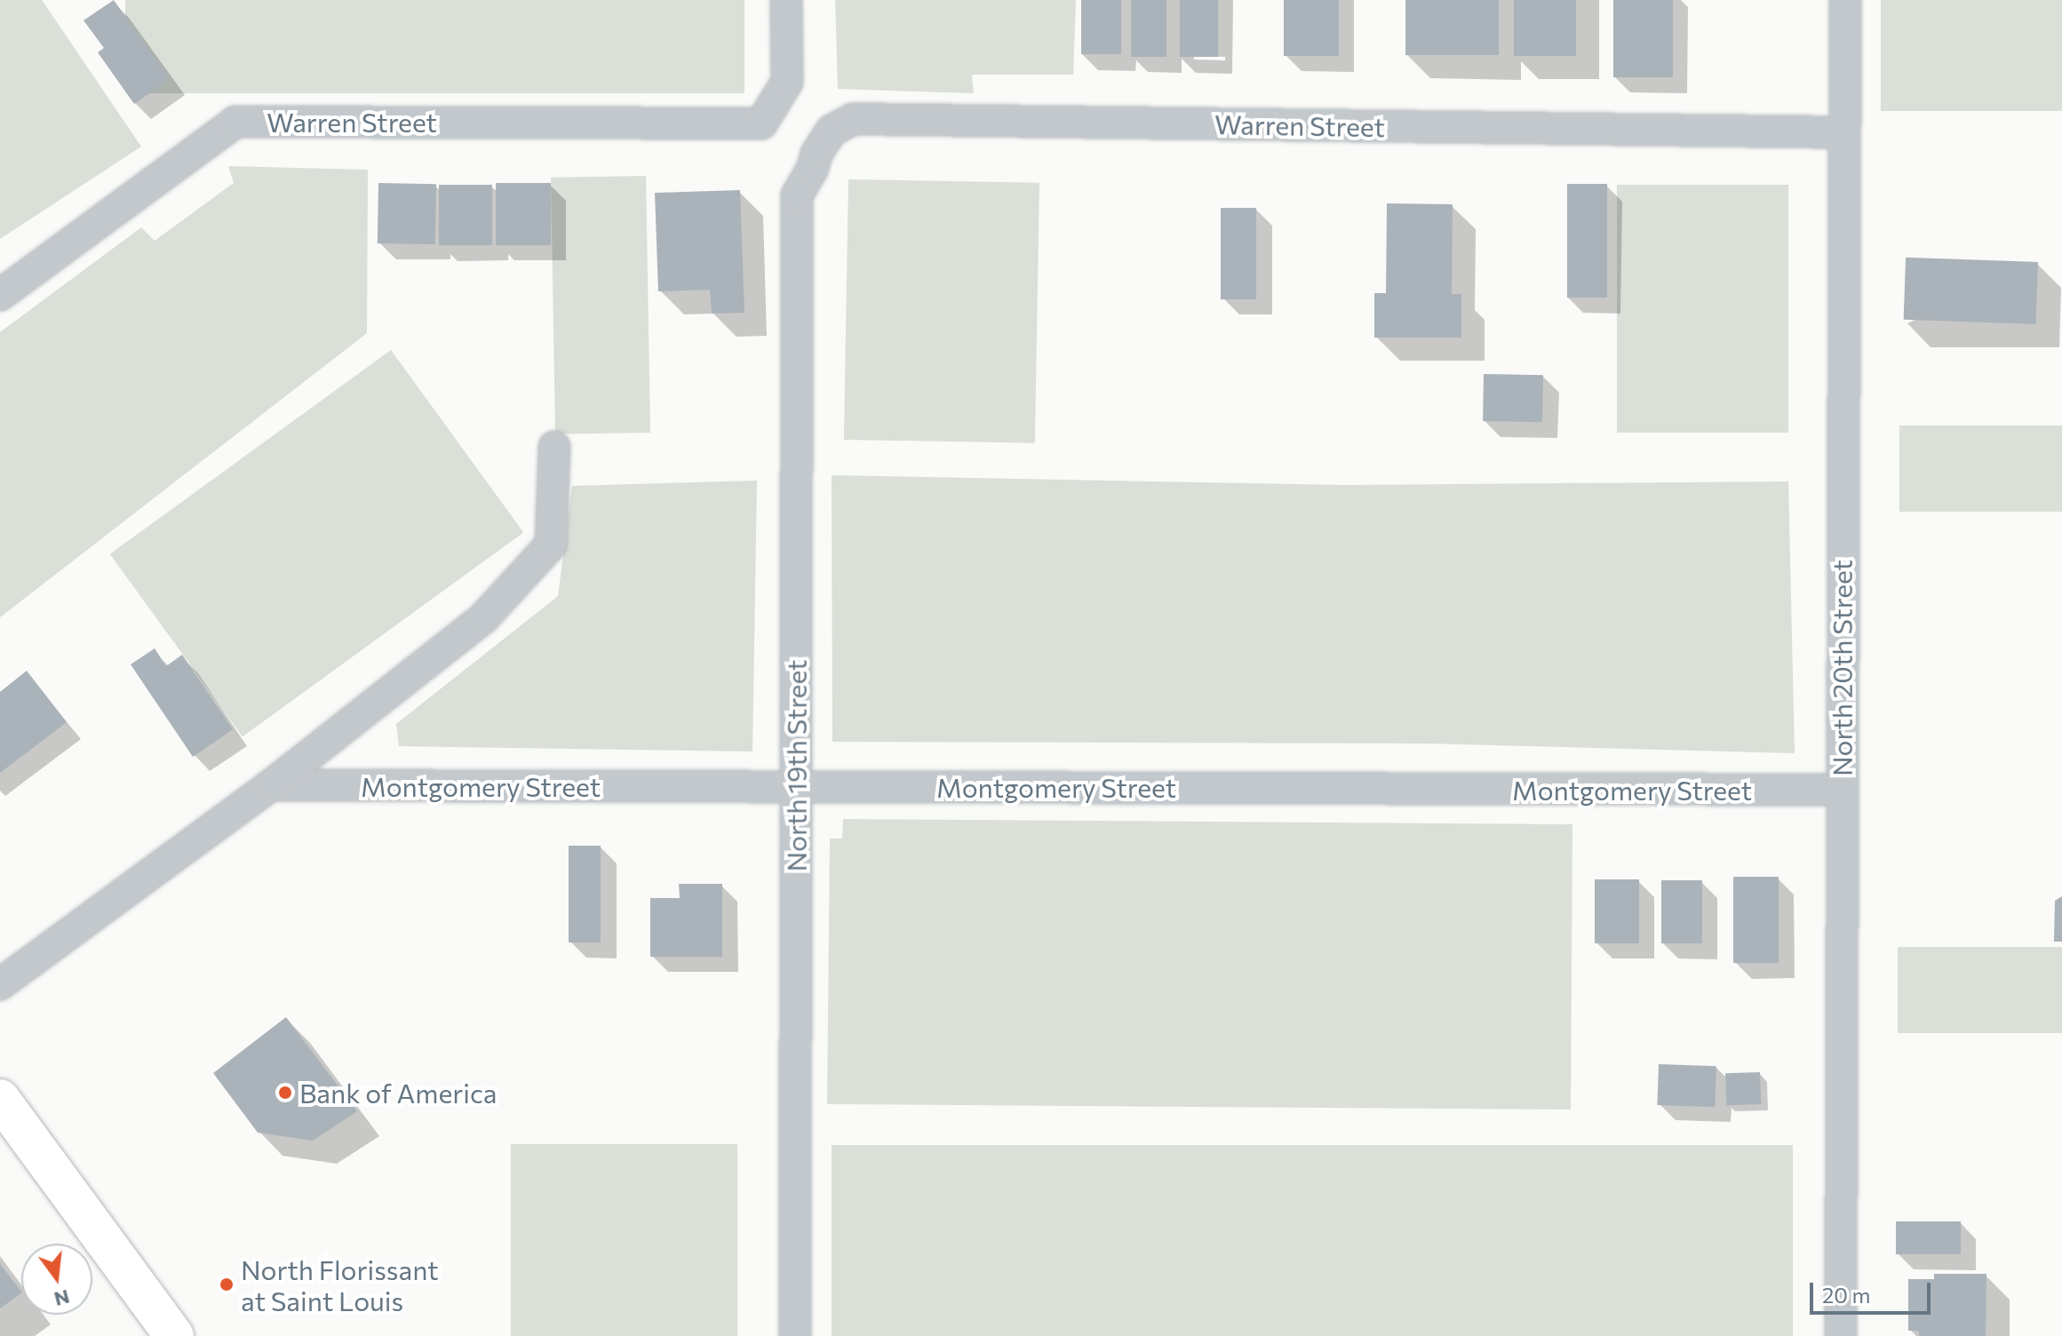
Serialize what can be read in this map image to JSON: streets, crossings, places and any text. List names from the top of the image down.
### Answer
{
  "streets": {
    "street": [
      "Warren Street",
      "North 20th Street",
      "North 19th Street",
      "Montgomery Street"
    ]
  },
  "crossings": [
    ["Warren Street", "North 20th Street"],
    ["Warren Street", "North 19th Street"],
    ["North 20th Street", "Montgomery Street"],
    ["North 19th Street", "Montgomery Street"]
  ],
  "places": ["Bank of America", "North Florissant at Saint Louis"],
  "scale_bar": "20 m",
  "north": "bottom"
}
